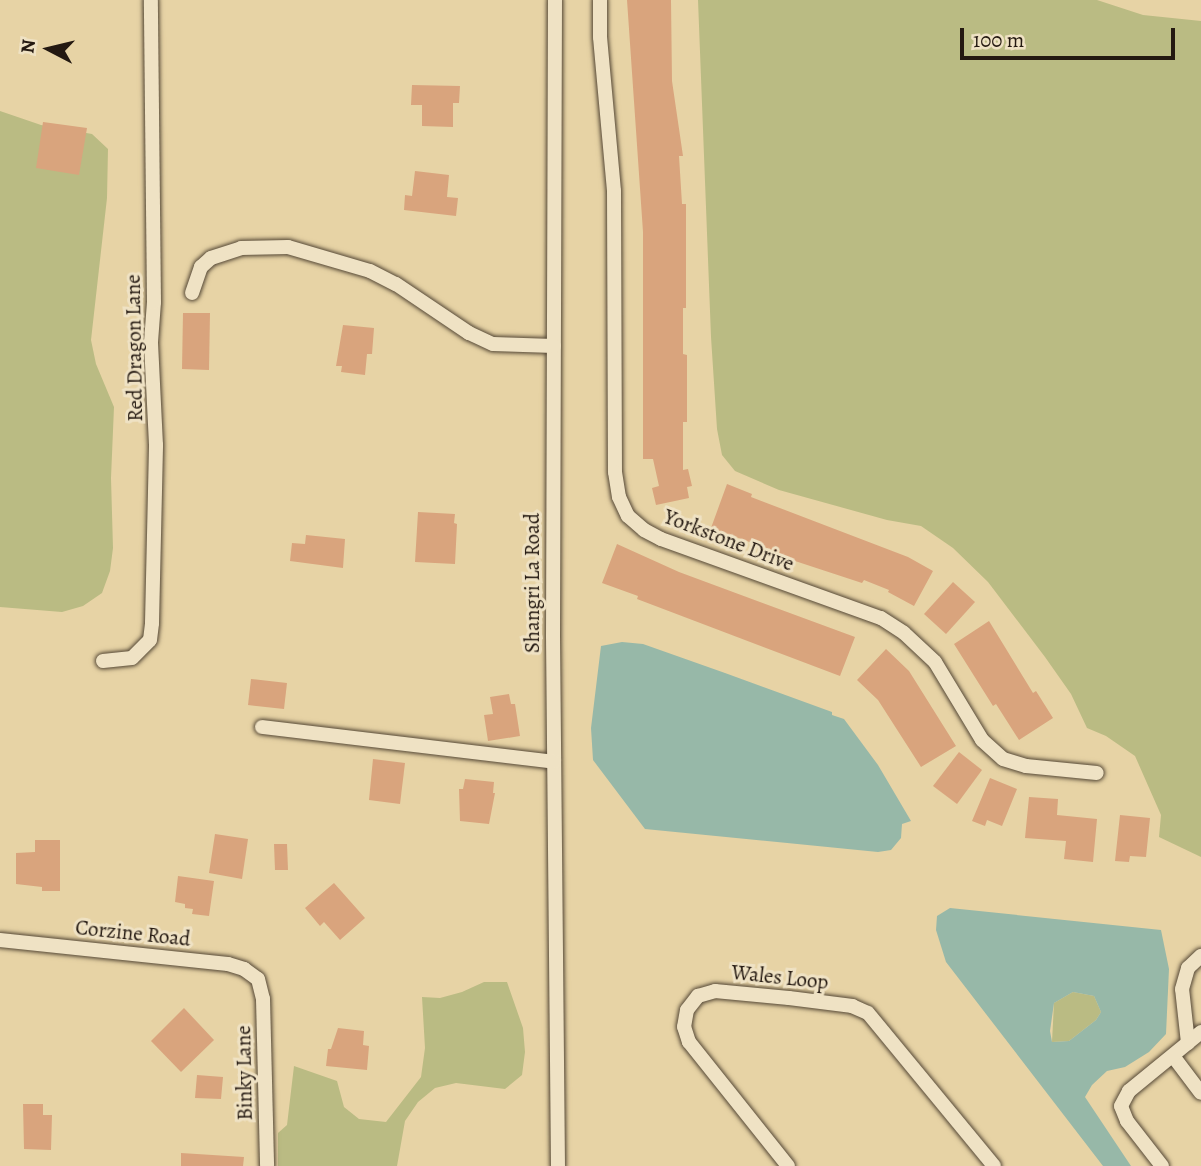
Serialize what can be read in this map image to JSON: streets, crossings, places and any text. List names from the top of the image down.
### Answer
{
  "streets": {
    "street": [
      "Red Dragon Lane",
      "Yorkstone Drive",
      "Shangri La Road",
      "Corzine Road",
      "Wales Loop",
      "Binky Lane"
    ]
  },
  "crossings": [
    ["Corzine Road", "Binky Lane"]
  ],
  "scale_bar": "100 m",
  "north": "left"
}
